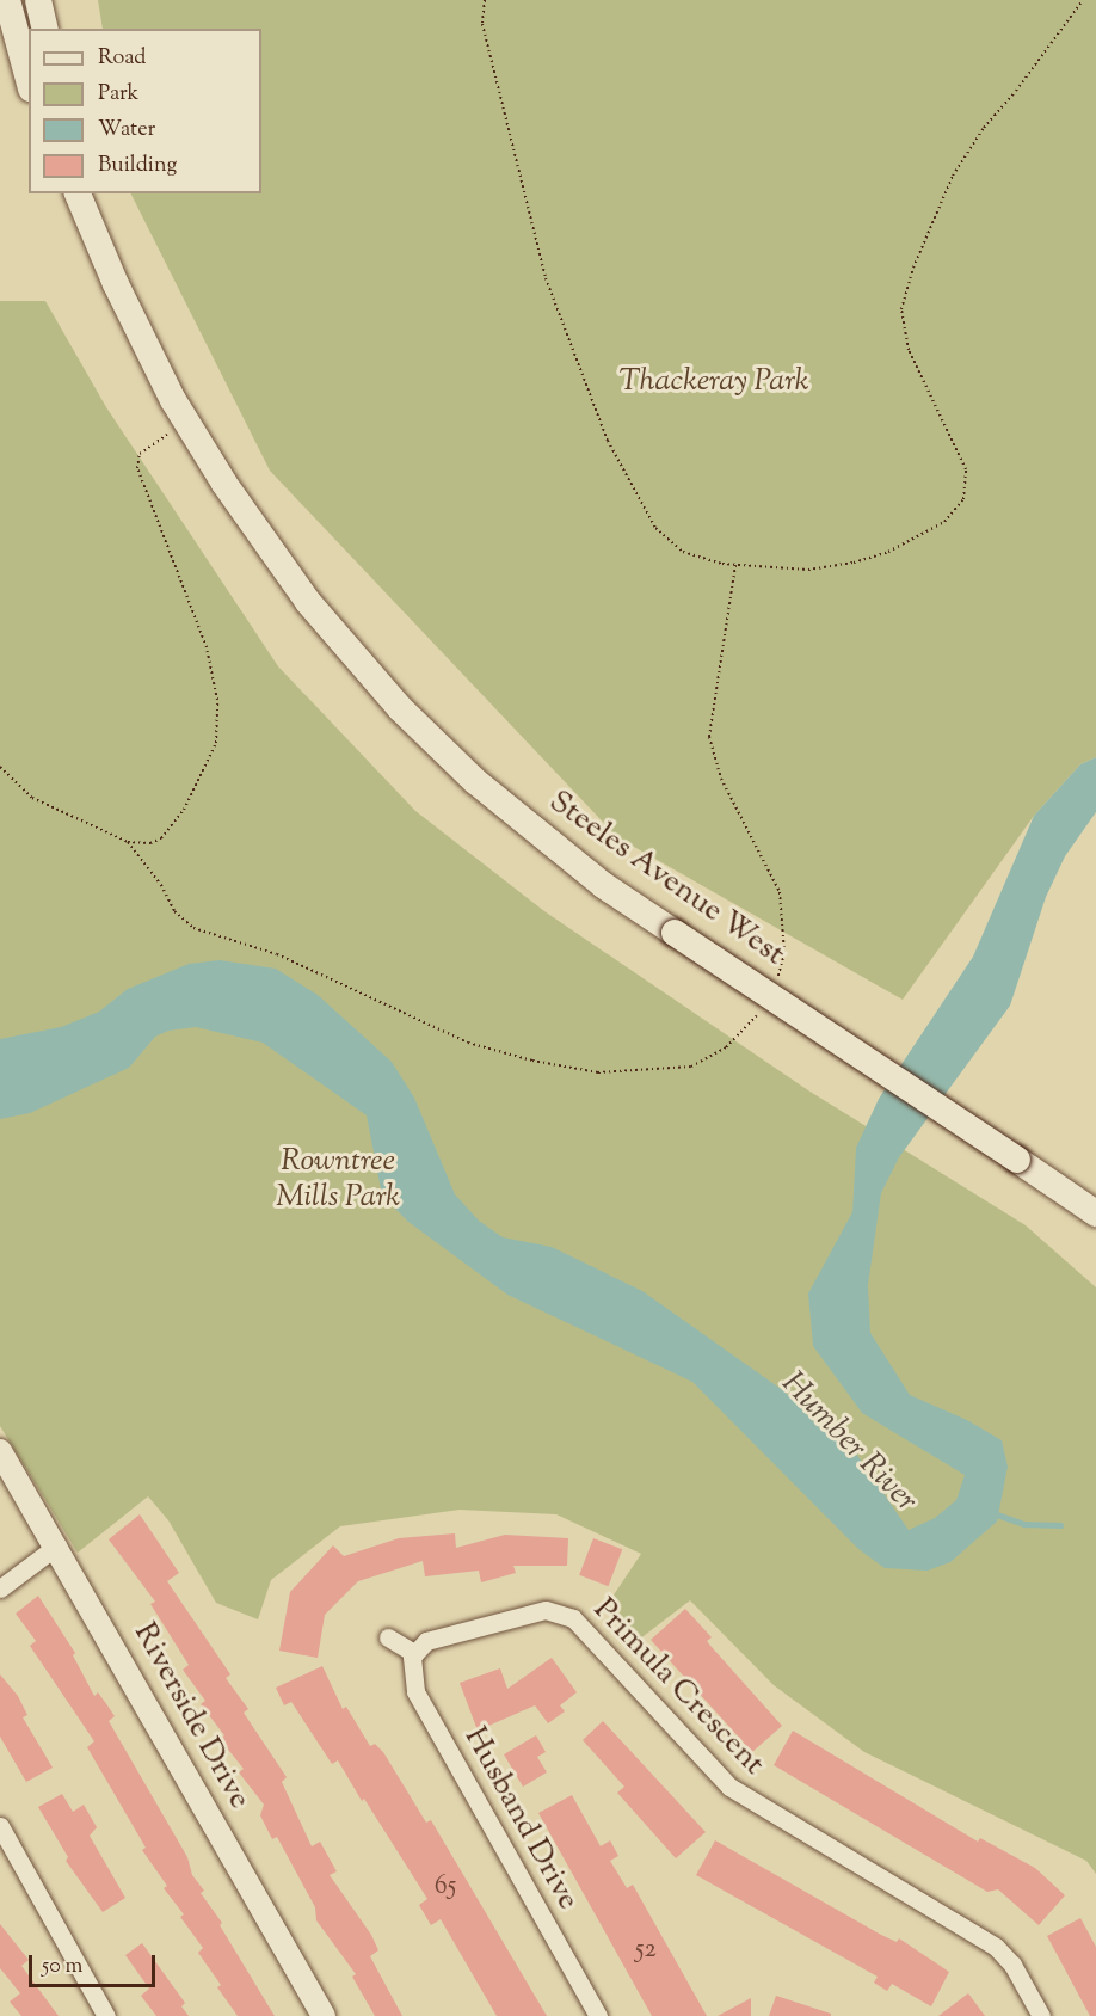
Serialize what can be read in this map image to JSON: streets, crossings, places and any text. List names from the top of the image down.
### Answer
{
  "streets": {
    "main road": ["Steeles Avenue West"],
    "street": ["Primula Crescent", "Riverside Drive", "Husband Drive"]
  },
  "crossings": [
    ["Primula Crescent", "Husband Drive"]
  ],
  "water": ["Humber River"],
  "parks": ["Thackeray Park", "Rowntree Mills Park"],
  "house_numbers": ["65", "52"],
  "legend": [
    "Road",
    "Park",
    "Water",
    "Building"
  ],
  "scale_bar": "50 m"
}
